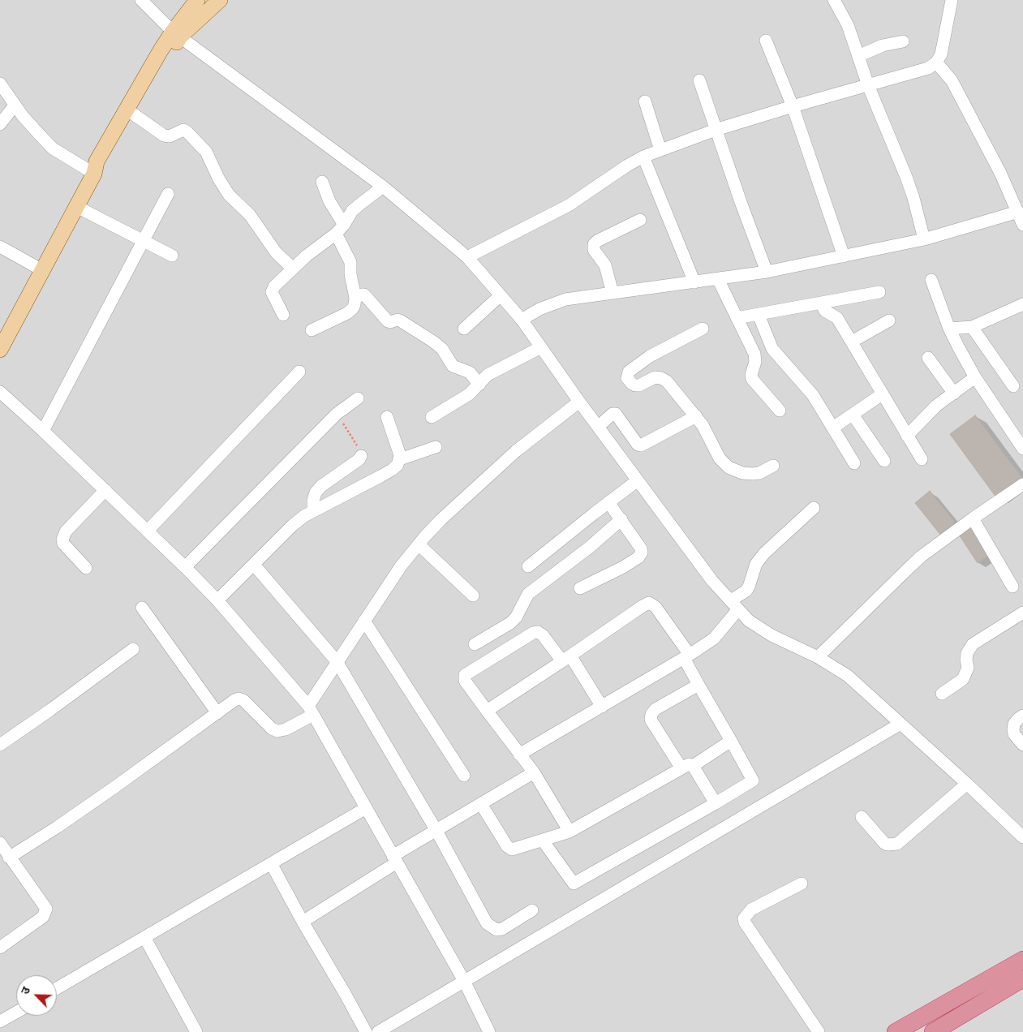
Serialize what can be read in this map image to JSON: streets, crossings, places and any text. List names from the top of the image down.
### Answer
{
  "north": "top left"
}
